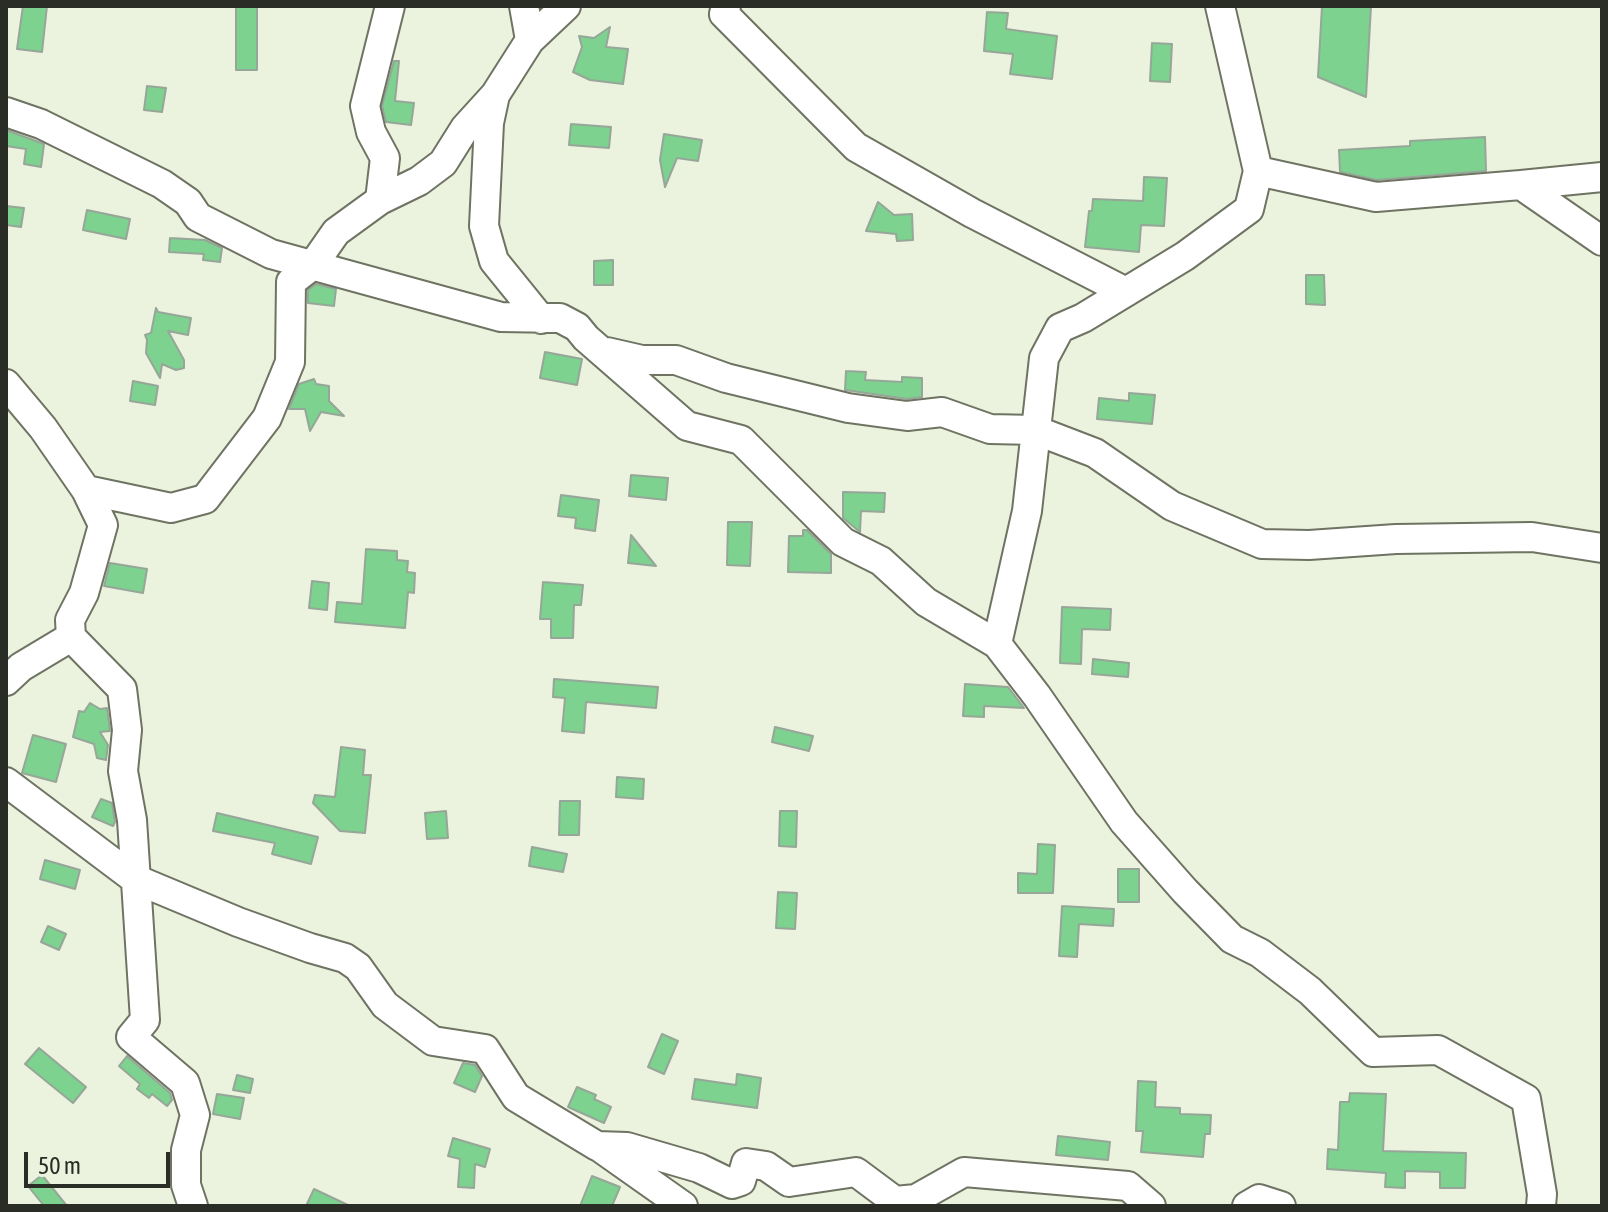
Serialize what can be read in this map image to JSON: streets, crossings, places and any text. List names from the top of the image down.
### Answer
{
  "scale_bar": "50 m"
}
